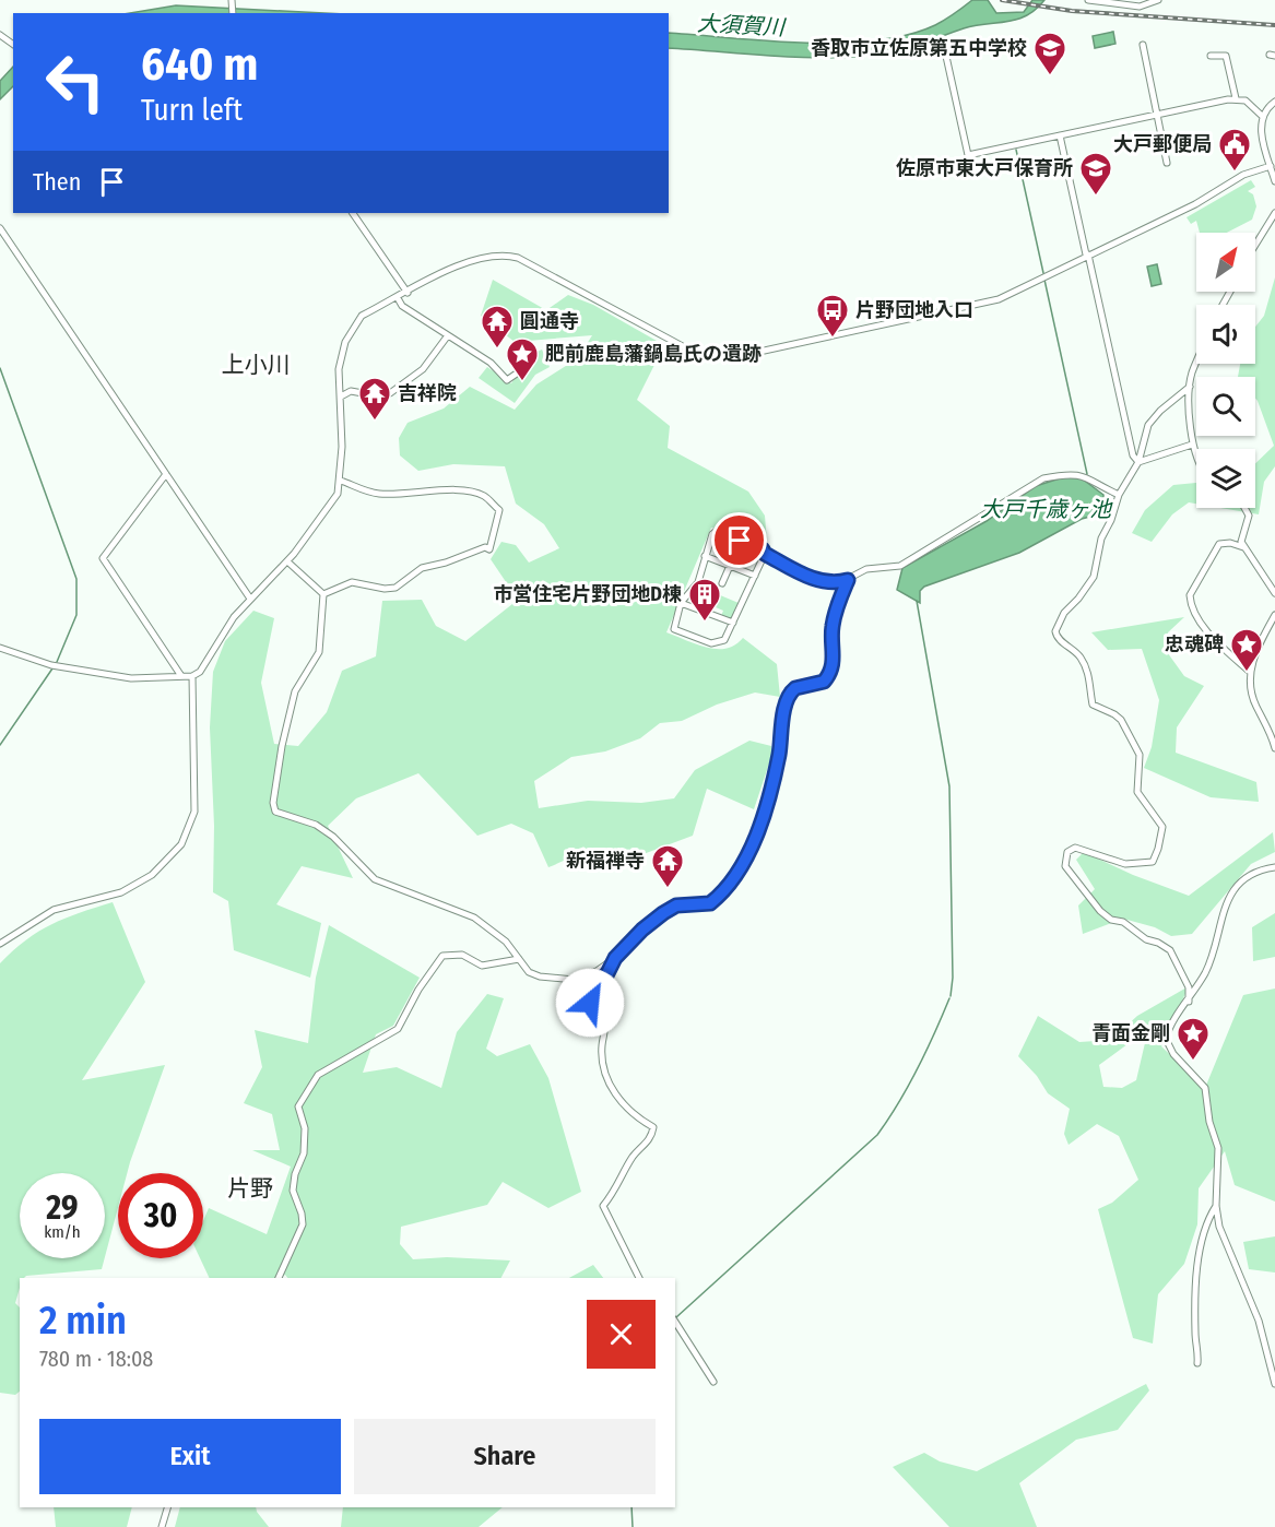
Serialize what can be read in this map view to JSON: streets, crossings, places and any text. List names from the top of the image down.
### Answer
{
  "districts": ["上小川", "片野"],
  "water": ["大須賀川", "大戸千歳ヶ池"],
  "places": {
    "school or university": ["香取市立佐原第五中学校", "佐原市東大戸保育所"],
    "public building": ["大戸郵便局"],
    "bus stop": ["片野団地入口"],
    "temple": ["圓通寺", "吉祥院", "新福禅寺"],
    "place": ["肥前鹿島藩鍋島氏の遺跡", "忠魂碑", "青面金剛"],
    "building": ["市営住宅片野団地D棟"]
  },
  "north": "top right",
  "page": {
    "turn": ["640 m", "Turn left"],
    "then": "Then",
    "speed": "29 km/h",
    "limit": "30",
    "heading": ["2 min", "780 m · 18:08"],
    "buttons": ["Exit", "Share"]
  }
}
